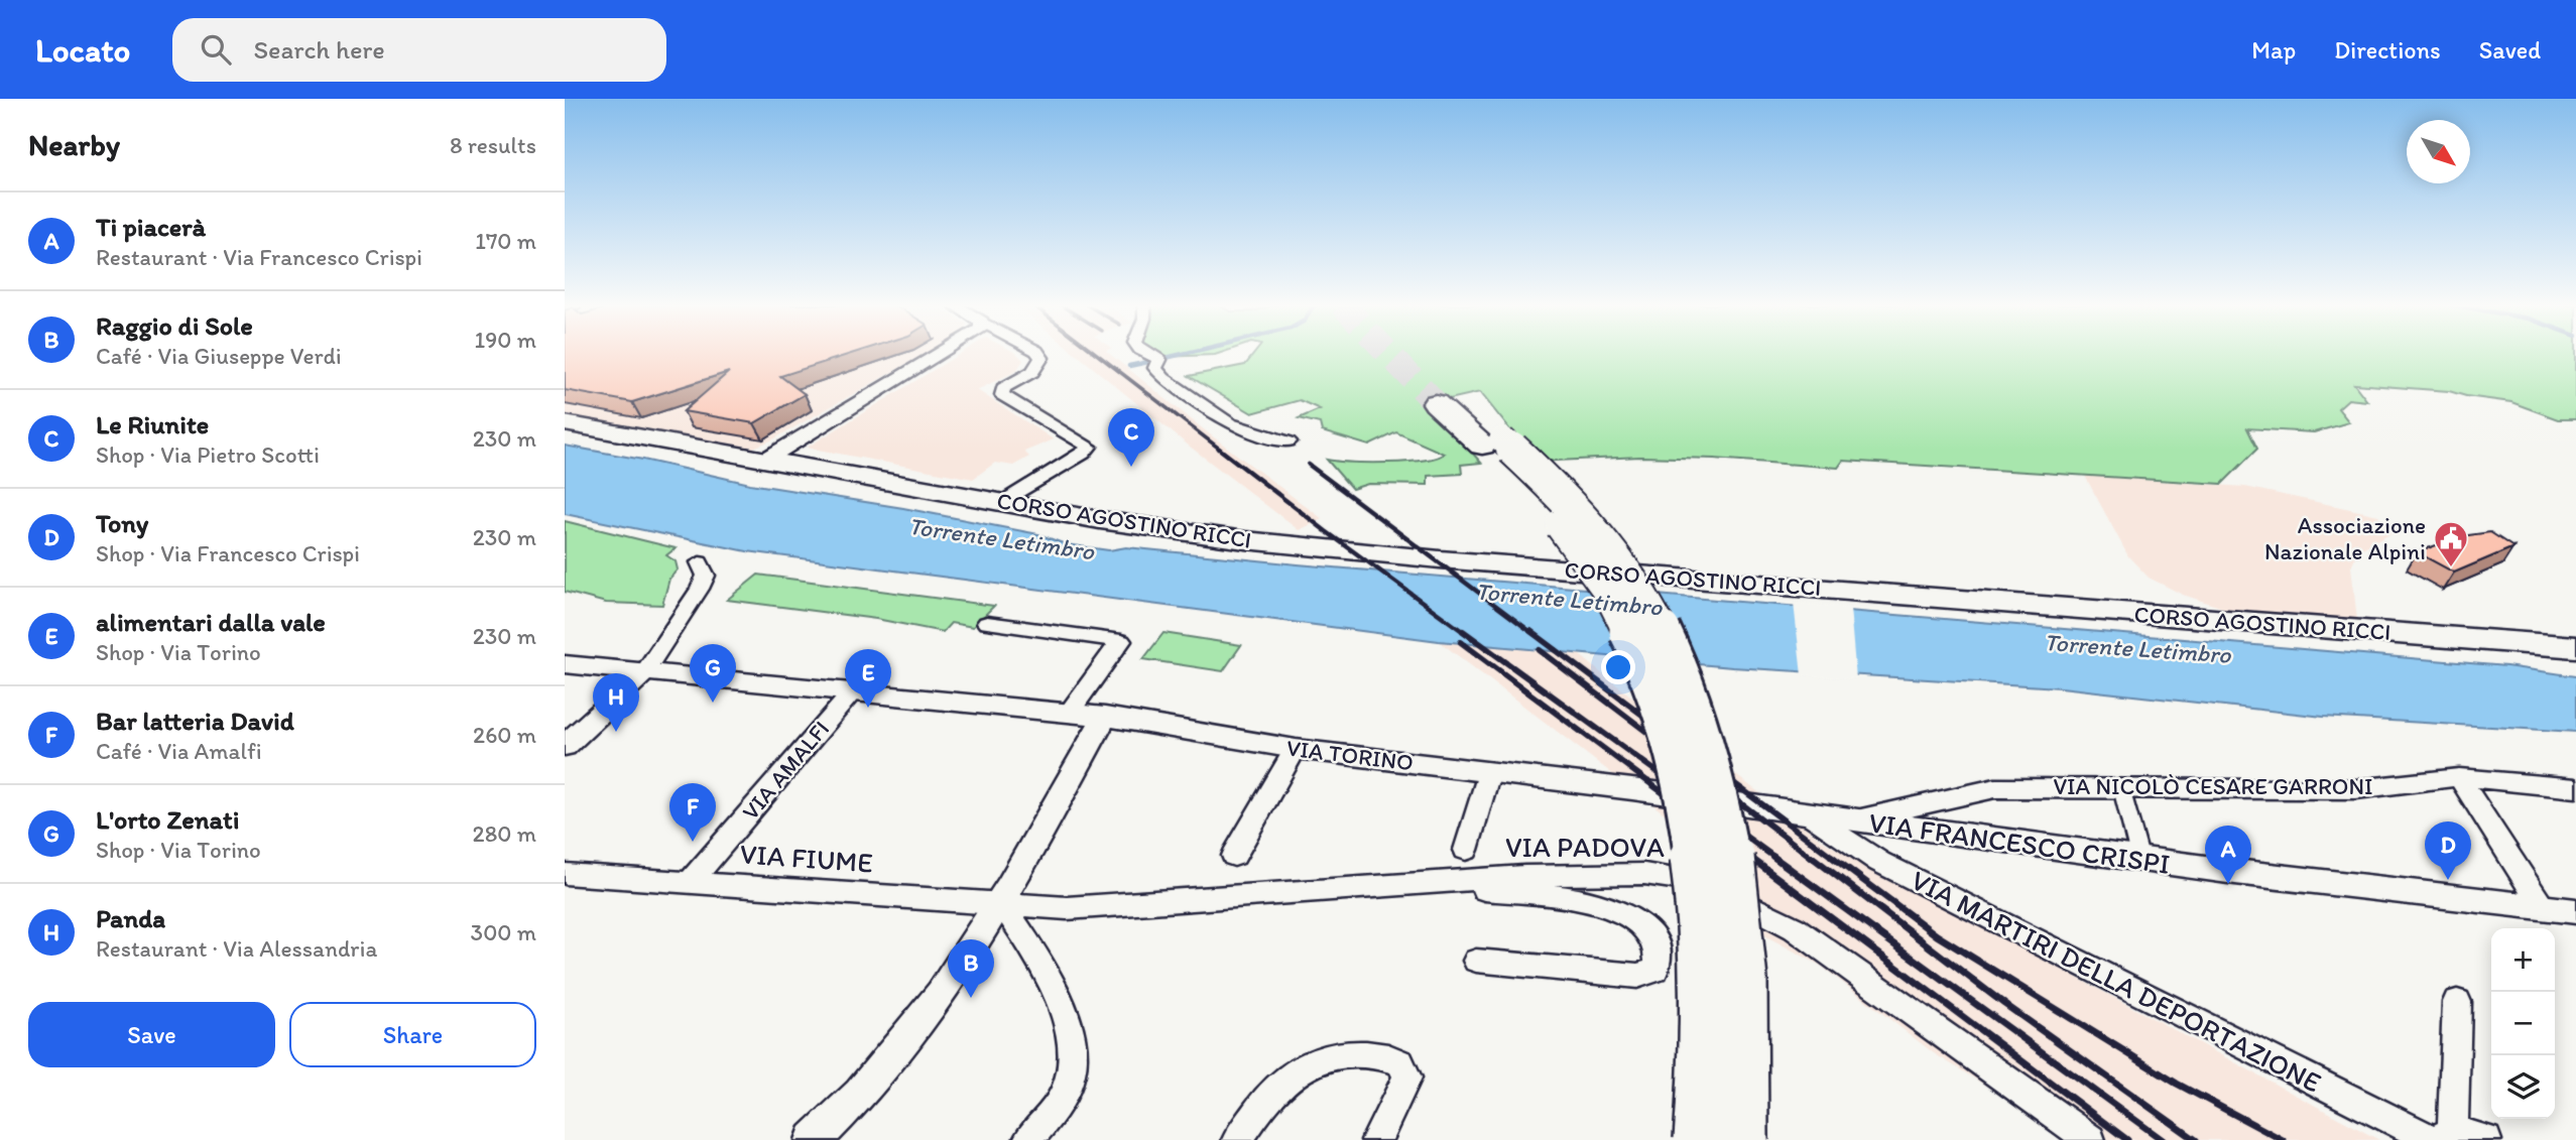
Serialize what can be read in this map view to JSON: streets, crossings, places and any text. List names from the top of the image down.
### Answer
{
  "streets": {
    "main road": ["CORSO AGOSTINO RICCI"],
    "street": [
      "VIA TORINO",
      "VIA AMALFI",
      "VIA NICOLÒ CESARE GARRONI",
      "VIA FRANCESCO CRISPI",
      "VIA PADOVA",
      "VIA FIUME",
      "VIA MARTIRI DELLA DEPORTAZIONE"
    ]
  },
  "crossings": [
    ["VIA TORINO", "VIA AMALFI"],
    ["VIA TORINO", "VIA FRANCESCO CRISPI"],
    ["VIA AMALFI", "VIA FIUME"],
    ["VIA NICOLÒ CESARE GARRONI", "VIA FRANCESCO CRISPI"],
    ["VIA FRANCESCO CRISPI", "VIA MARTIRI DELLA DEPORTAZIONE"],
    ["VIA PADOVA", "VIA FIUME"]
  ],
  "water": ["Torrente Letimbro"],
  "places": {
    "public building": ["Associazione Nazionale Alpini"]
  },
  "north": "bottom right",
  "page": {
    "header": "Locato",
    "search": "Search here",
    "nav": ["Map", "Directions", "Saved"],
    "heading": ["Nearby", "8 results"],
    "list": [
      {
        "mark": "A",
        "name": "Ti piacerà",
        "note": "Restaurant · Via Francesco Crispi",
        "value": "170 m"
      },
      {
        "mark": "B",
        "name": "Raggio di Sole",
        "note": "Café · Via Giuseppe Verdi",
        "value": "190 m"
      },
      {
        "mark": "C",
        "name": "Le Riunite",
        "note": "Shop · Via Pietro Scotti",
        "value": "230 m"
      },
      {
        "mark": "D",
        "name": "Tony",
        "note": "Shop · Via Francesco Crispi",
        "value": "230 m"
      },
      {
        "mark": "E",
        "name": "alimentari dalla vale",
        "note": "Shop · Via Torino",
        "value": "230 m"
      },
      {
        "mark": "F",
        "name": "Bar latteria David",
        "note": "Café · Via Amalfi",
        "value": "260 m"
      },
      {
        "mark": "G",
        "name": "L'orto Zenati",
        "note": "Shop · Via Torino",
        "value": "280 m"
      },
      {
        "mark": "H",
        "name": "Panda",
        "note": "Restaurant · Via Alessandria",
        "value": "300 m"
      }
    ],
    "pins": [
      "C",
      "G",
      "E",
      "H",
      "F",
      "D",
      "A",
      "B"
    ],
    "map_buttons": ["+", "−"],
    "buttons": ["Save", "Share"]
  }
}
